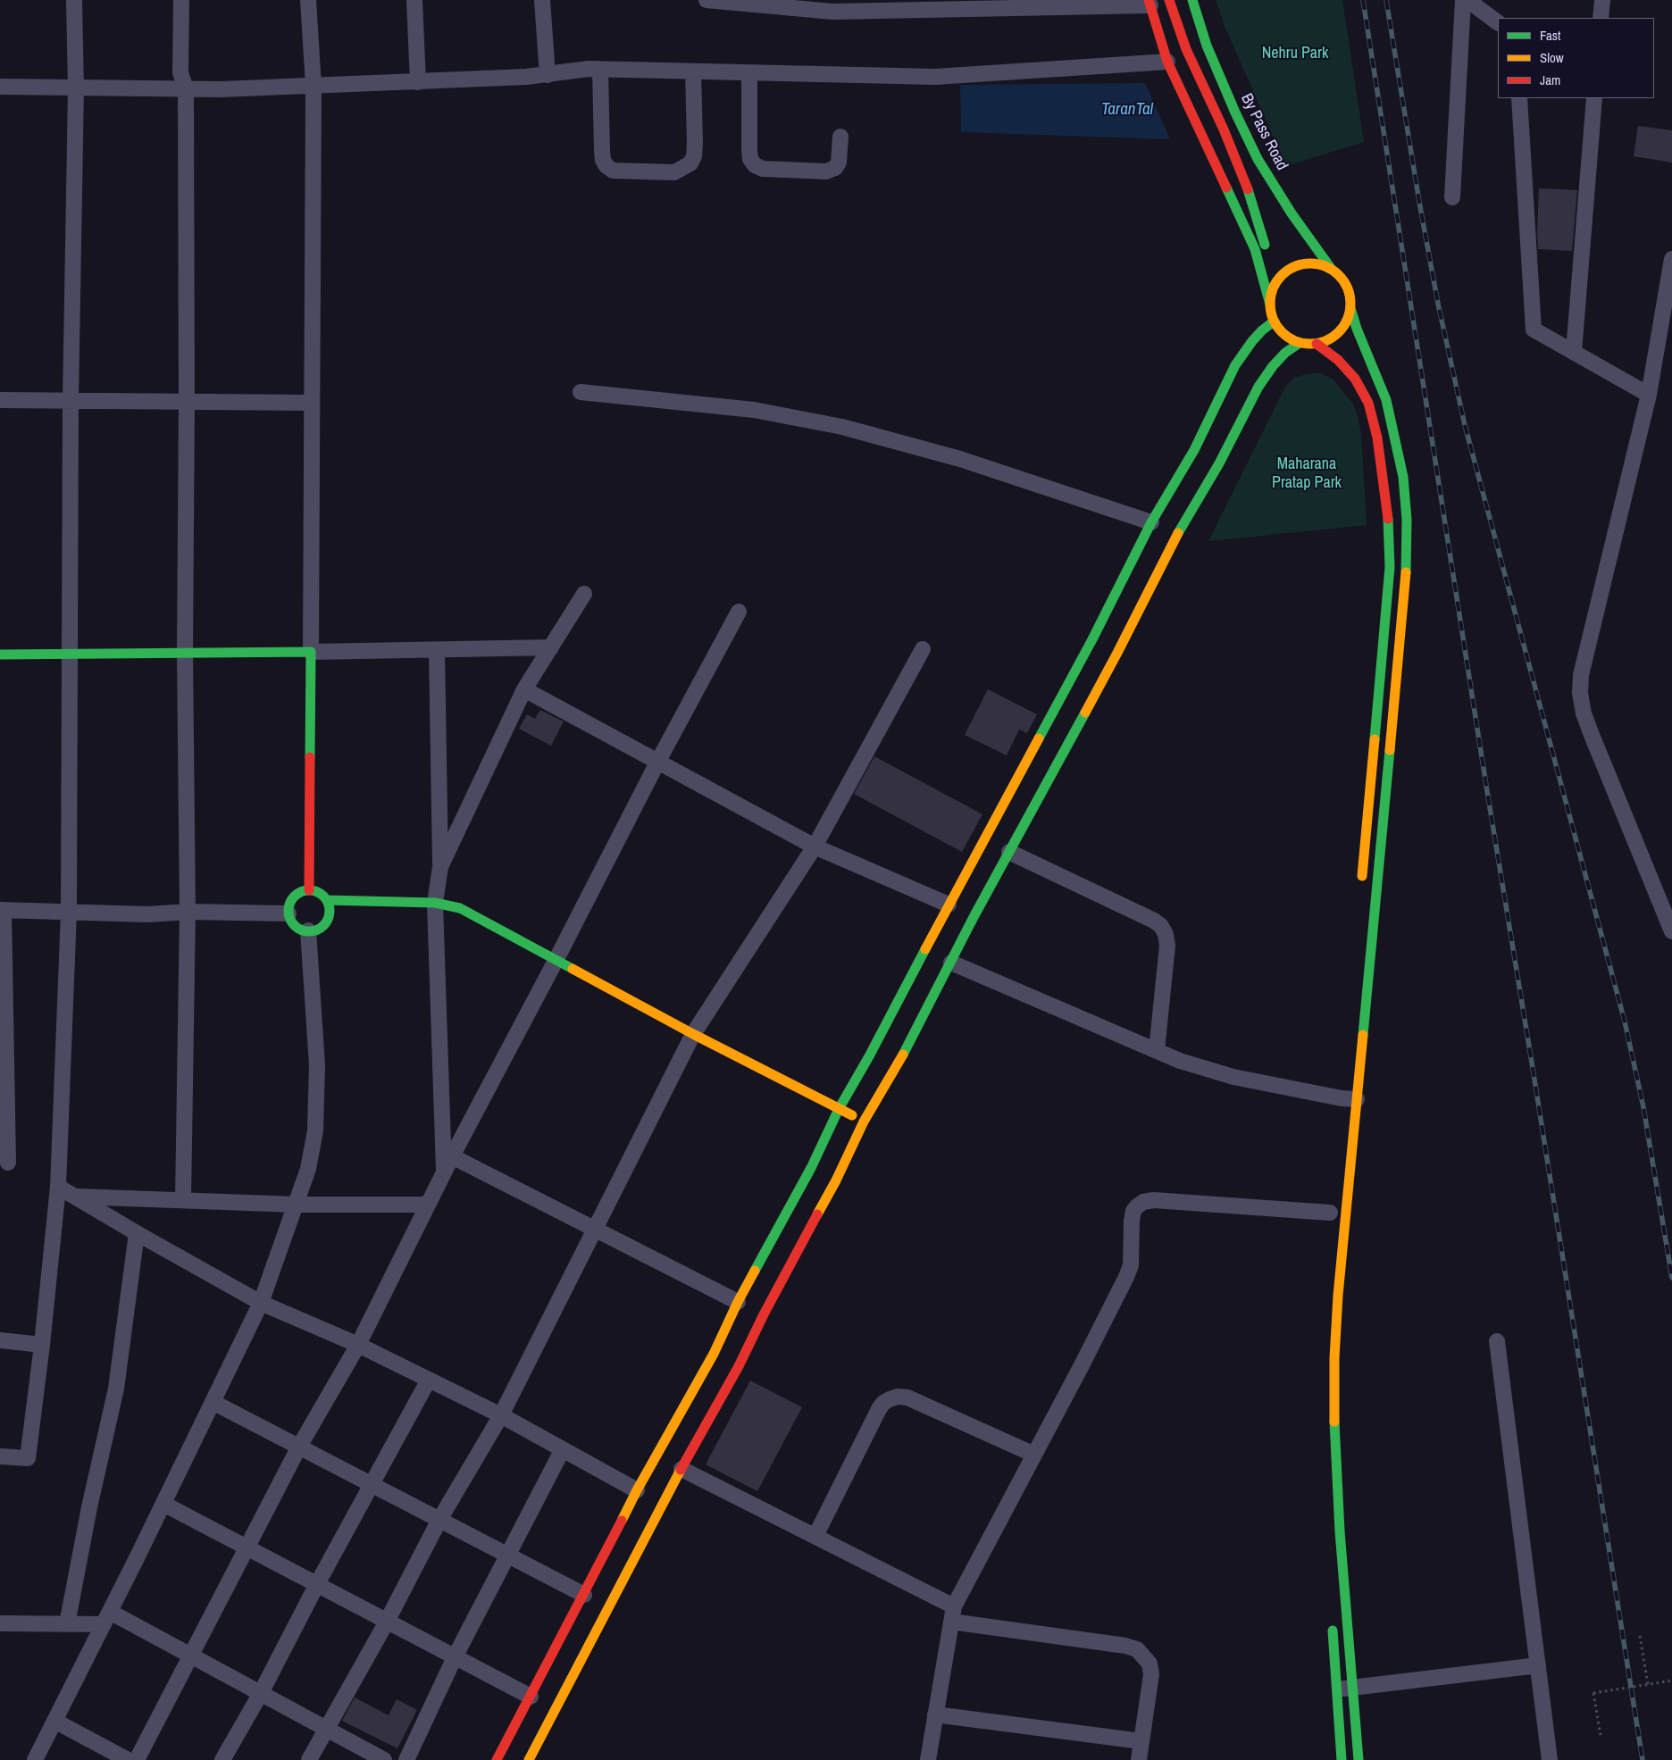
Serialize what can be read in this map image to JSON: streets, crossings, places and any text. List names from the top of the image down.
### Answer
{
  "streets": {
    "main road": ["By Pass Road"]
  },
  "water": ["TaranTal"],
  "parks": ["Nehru Park", "Maharana Pratap Park"],
  "legend": ["Fast", "Slow", "Jam"]
}
